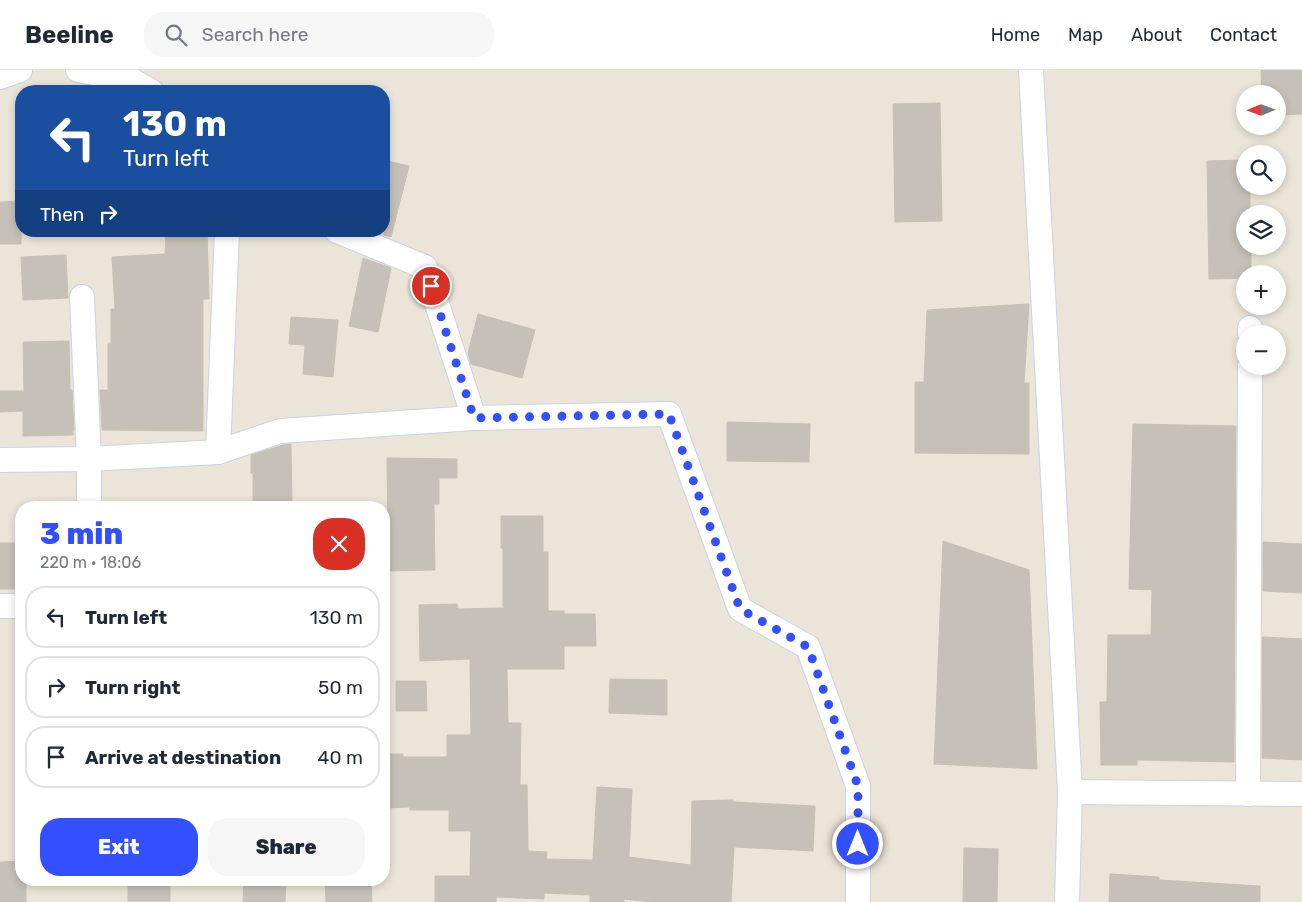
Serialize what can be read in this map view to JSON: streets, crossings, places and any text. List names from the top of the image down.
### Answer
{
  "north": "left",
  "page": {
    "header": "Beeline",
    "search": "Search here",
    "nav": [
      "Home",
      "Map",
      "About",
      "Contact"
    ],
    "map_buttons": ["+", "−"],
    "turn": ["130 m", "Turn left"],
    "then": "Then",
    "heading": ["3 min", "220 m · 18:06"],
    "list": [
      {
        "name": "Turn left",
        "value": "130 m"
      },
      {
        "name": "Turn right",
        "value": "50 m"
      },
      {
        "name": "Arrive at destination",
        "value": "40 m"
      }
    ],
    "buttons": ["Exit", "Share"]
  }
}
